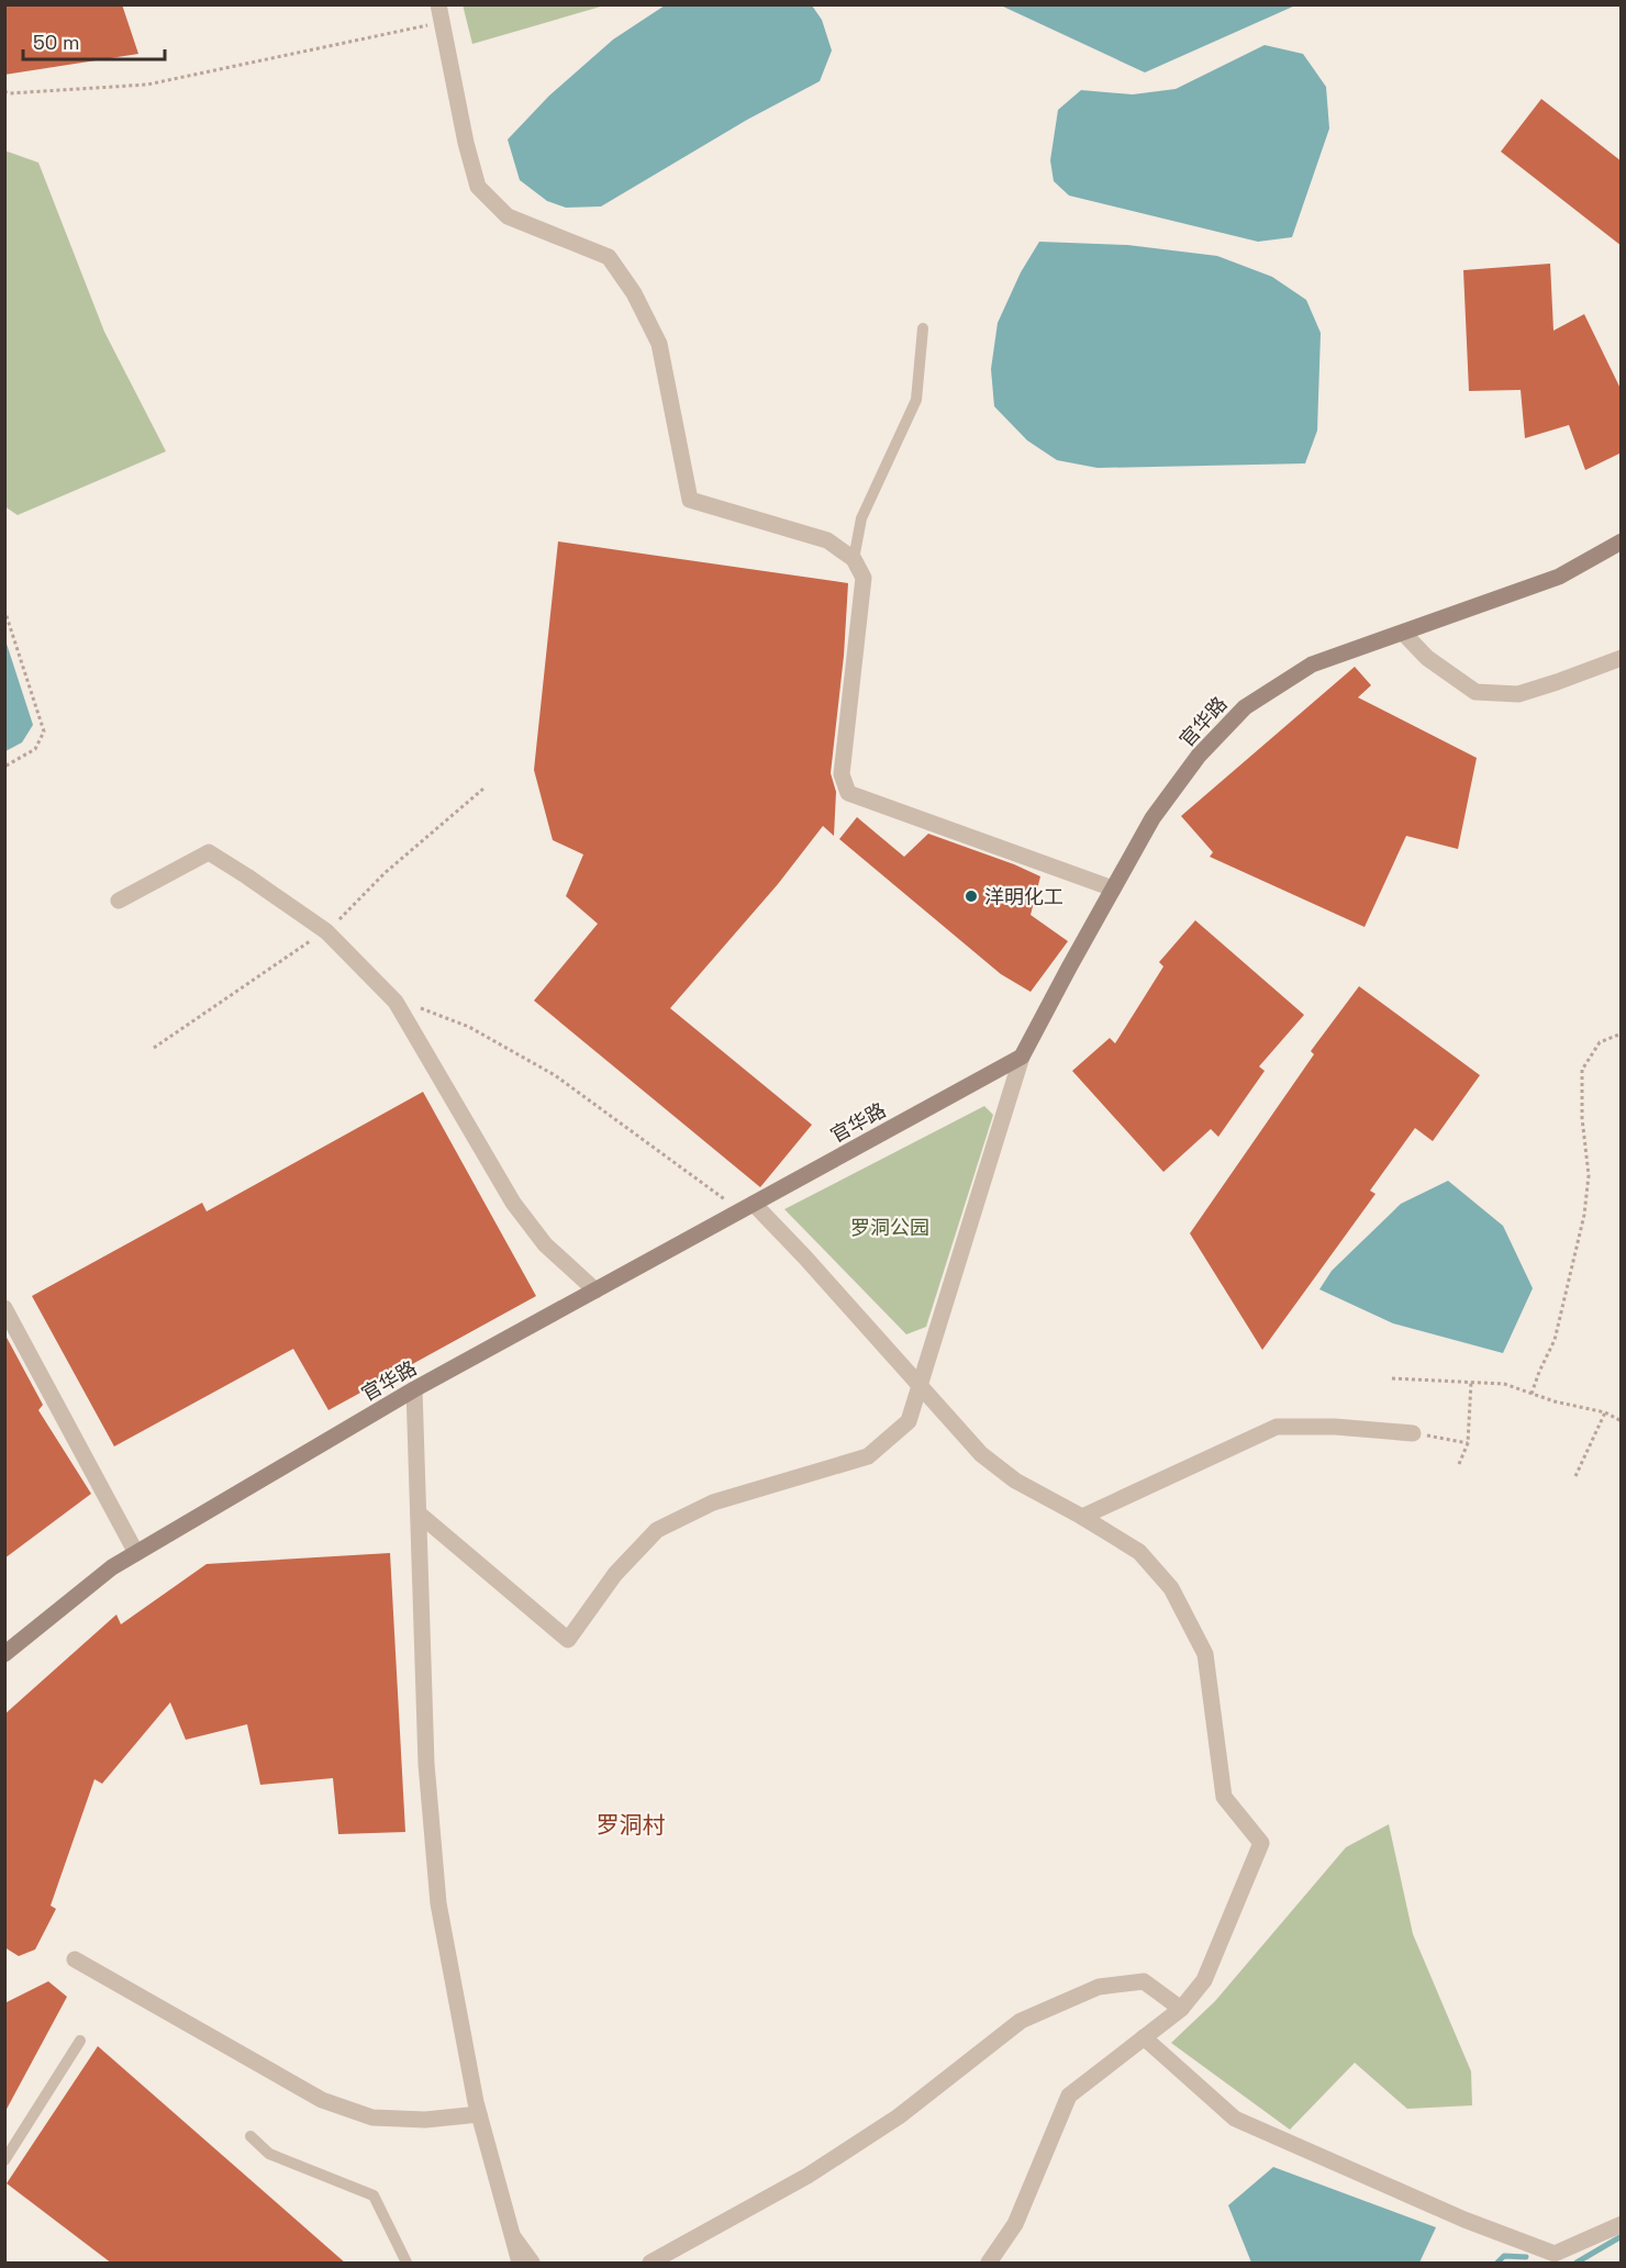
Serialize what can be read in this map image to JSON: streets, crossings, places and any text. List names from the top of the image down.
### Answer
{
  "streets": {
    "main road": ["官华路"]
  },
  "districts": ["罗洞村"],
  "parks": ["罗洞公园"],
  "places": ["洋明化工"],
  "scale_bar": "50 m"
}
